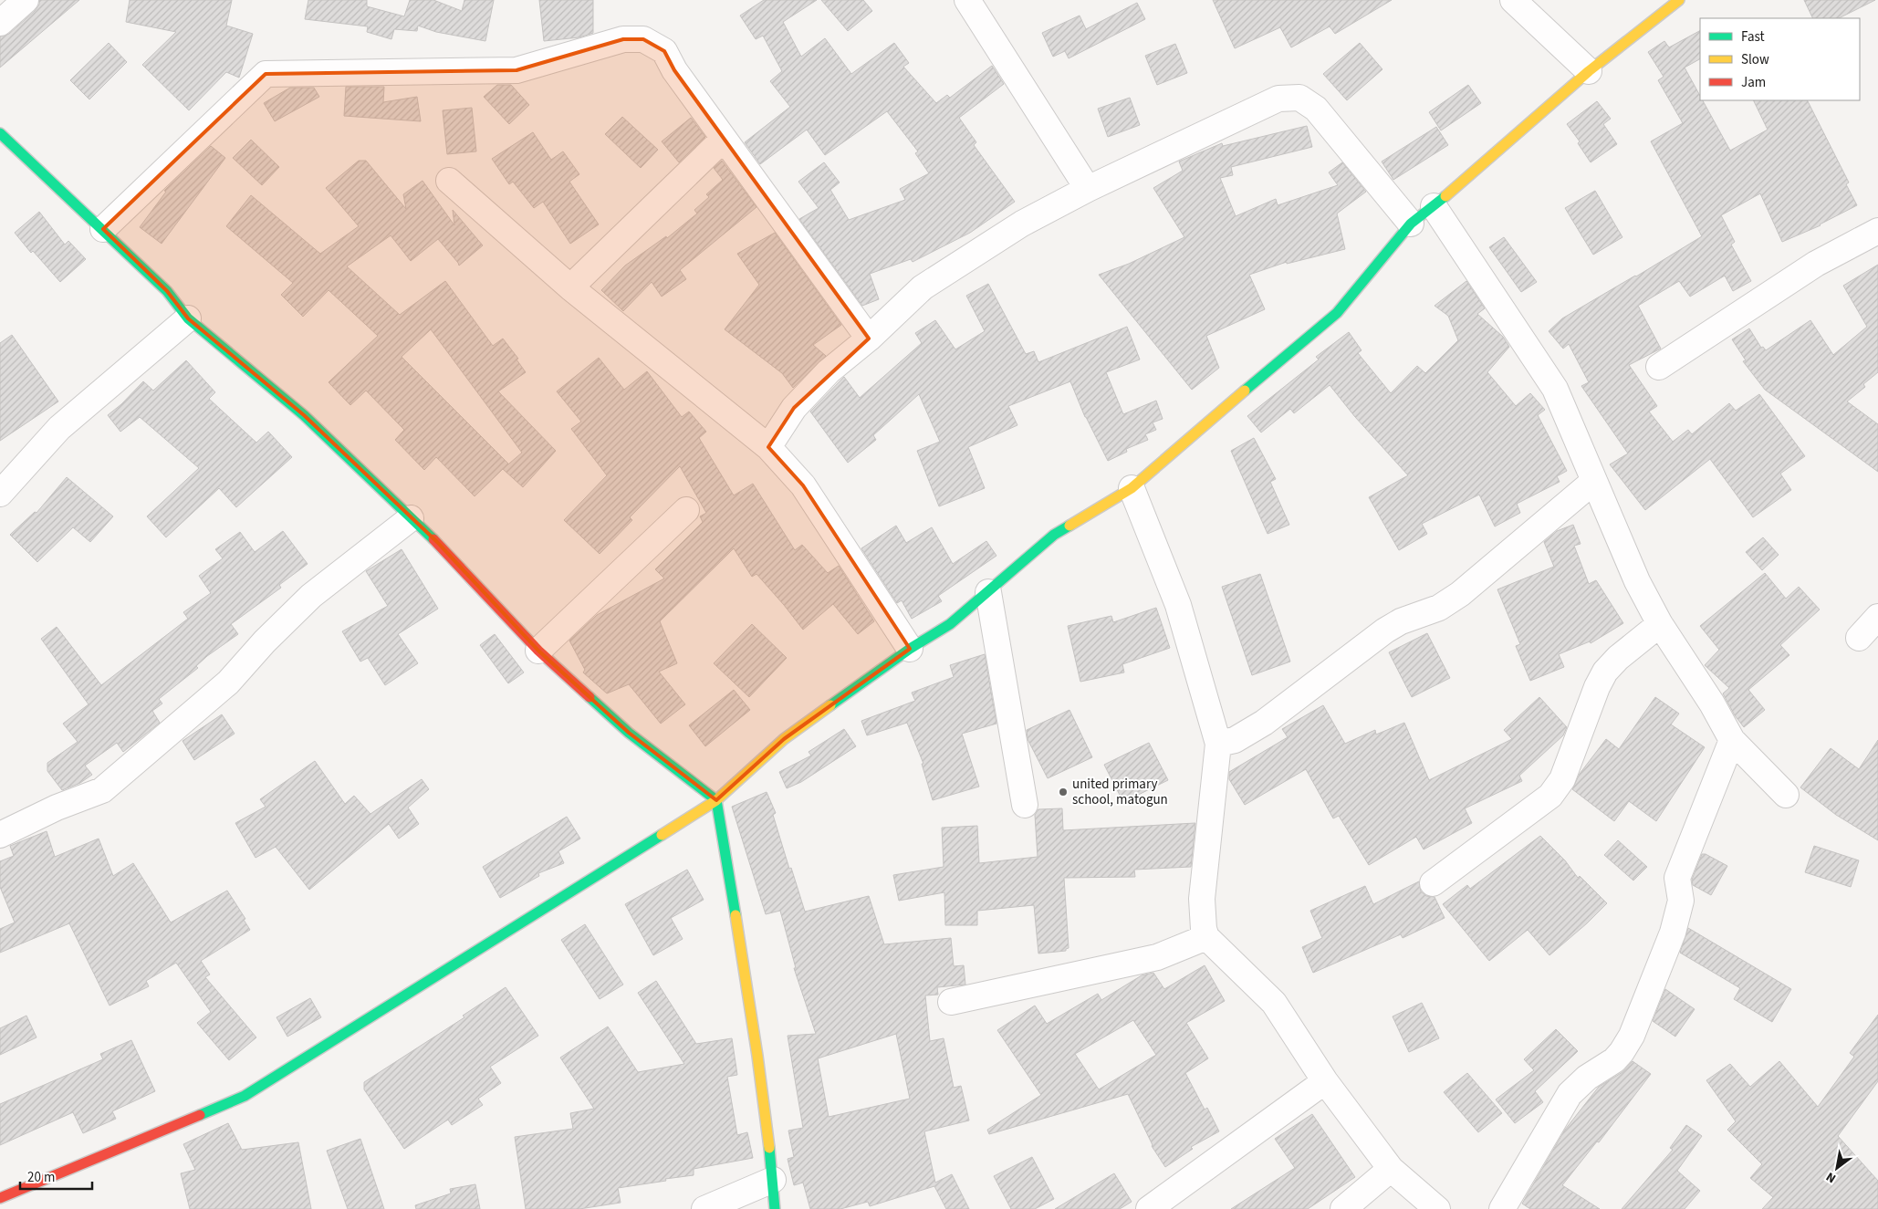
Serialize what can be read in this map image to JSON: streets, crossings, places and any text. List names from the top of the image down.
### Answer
{
  "places": ["united primary school, matogun"],
  "legend": ["Fast", "Slow", "Jam"],
  "scale_bar": "20 m",
  "north": "bottom left"
}
